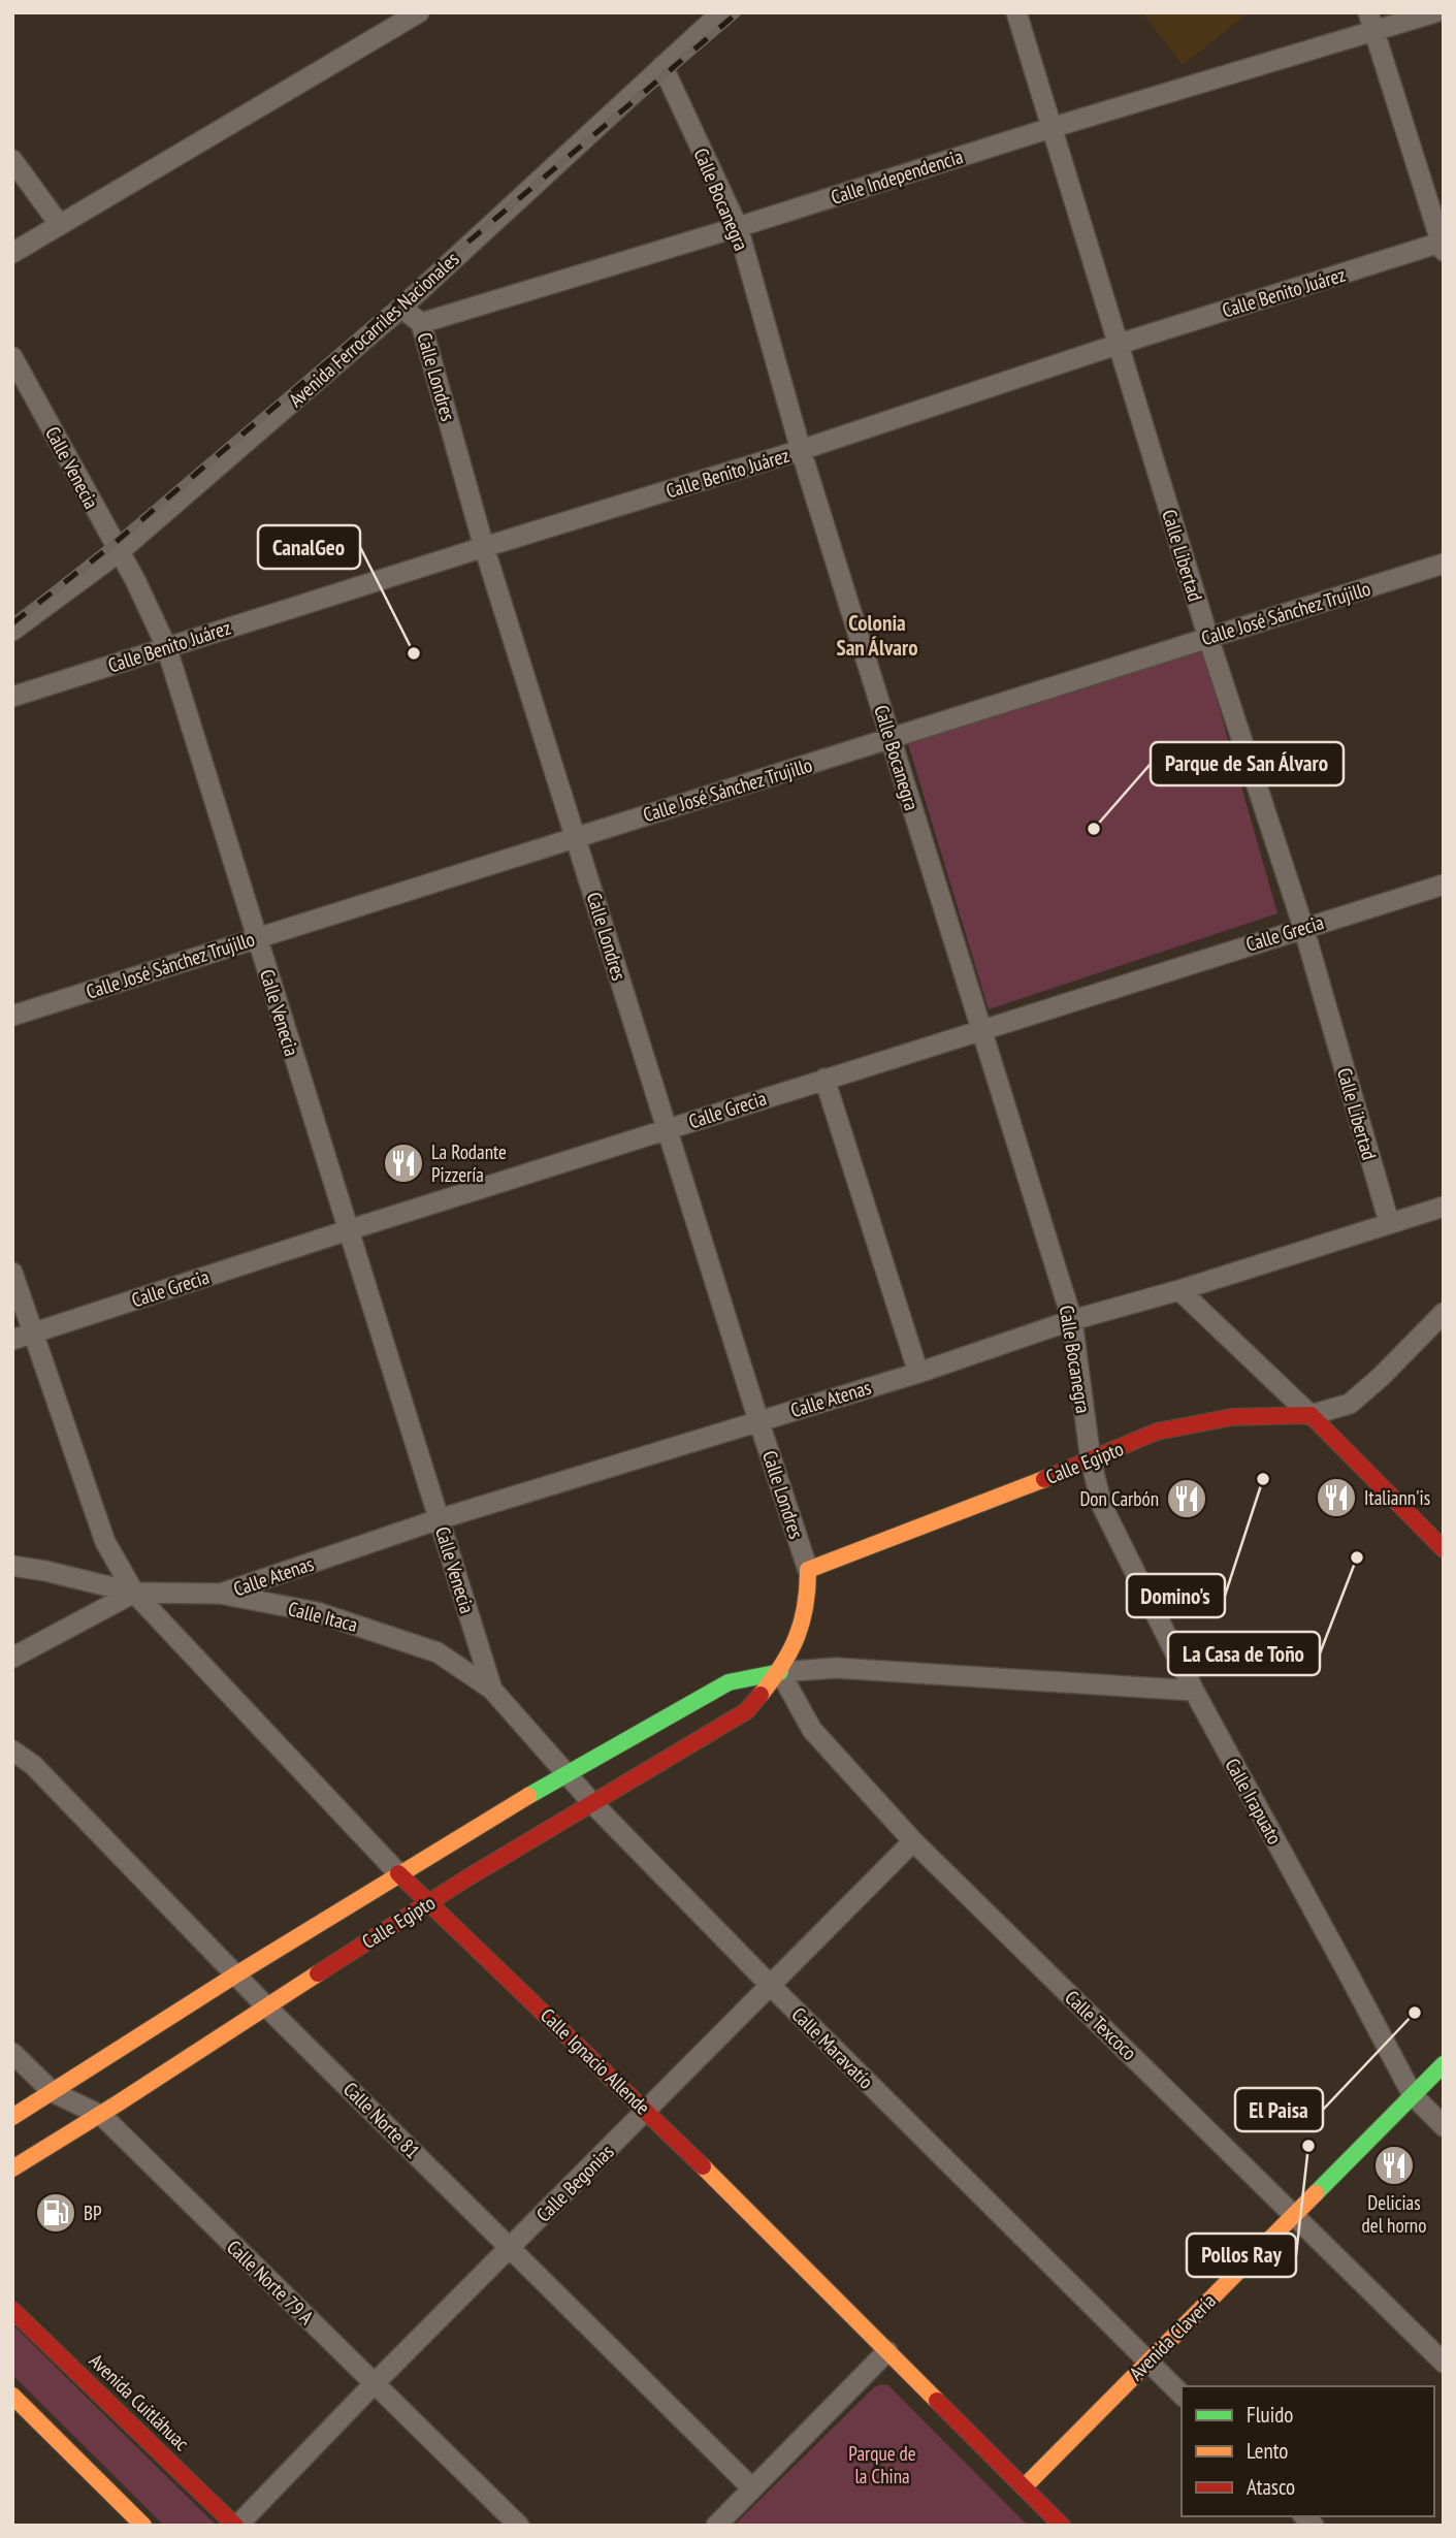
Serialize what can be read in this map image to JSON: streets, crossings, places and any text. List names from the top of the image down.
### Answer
{
  "streets": {
    "street": [
      "Calle Independencia",
      "Calle Bocanegra",
      "Calle Benito Juárez",
      "Avenida Ferrocarriles Nacionales",
      "Calle Londres",
      "Calle Venecia",
      "Calle Libertad",
      "Calle José Sánchez Trujillo",
      "Calle Grecia",
      "Calle Atenas",
      "Calle Egipto",
      "Calle Itaca",
      "Calle Irapuato",
      "Calle Texcoco",
      "Calle Maravatío",
      "Calle Ignacio Allende",
      "Calle Norte 81",
      "Calle Begonias",
      "Calle Norte 79 A",
      "Avenida Clavería",
      "Avenida Cuitláhuac"
    ]
  },
  "crossings": [
    ["Calle Independencia", "Calle Bocanegra"],
    ["Calle Independencia", "Calle Londres"],
    ["Calle Independencia", "Calle Libertad"],
    ["Calle Bocanegra", "Calle Benito Juárez"],
    ["Calle Bocanegra", "Avenida Ferrocarriles Nacionales"],
    ["Calle Bocanegra", "Calle José Sánchez Trujillo"],
    ["Calle Bocanegra", "Calle Grecia"],
    ["Calle Bocanegra", "Calle Atenas"],
    ["Calle Bocanegra", "Calle Egipto"],
    ["Calle Bocanegra", "Calle Irapuato"],
    ["Calle Benito Juárez", "Calle Londres"],
    ["Calle Benito Juárez", "Calle Venecia"],
    ["Calle Benito Juárez", "Calle Libertad"],
    ["Avenida Ferrocarriles Nacionales", "Calle Londres"],
    ["Avenida Ferrocarriles Nacionales", "Calle Venecia"],
    ["Calle Londres", "Calle José Sánchez Trujillo"],
    ["Calle Londres", "Calle Grecia"],
    ["Calle Londres", "Calle Atenas"],
    ["Calle Londres", "Calle Egipto"],
    ["Calle Venecia", "Calle José Sánchez Trujillo"],
    ["Calle Venecia", "Calle Grecia"],
    ["Calle Venecia", "Calle Atenas"],
    ["Calle Venecia", "Calle Itaca"],
    ["Calle Venecia", "Calle Maravatío"],
    ["Calle Libertad", "Calle José Sánchez Trujillo"],
    ["Calle Libertad", "Calle Grecia"],
    ["Calle Libertad", "Calle Atenas"],
    ["Calle Grecia", "Calle Ignacio Allende"],
    ["Calle Atenas", "Calle Itaca"],
    ["Calle Egipto", "Calle Irapuato"],
    ["Calle Egipto", "Calle Texcoco"],
    ["Calle Egipto", "Calle Maravatío"],
    ["Calle Egipto", "Calle Ignacio Allende"],
    ["Calle Egipto", "Calle Norte 81"],
    ["Calle Egipto", "Calle Norte 79 A"],
    ["Calle Itaca", "Calle Maravatío"],
    ["Calle Itaca", "Calle Ignacio Allende"],
    ["Calle Irapuato", "Avenida Clavería"],
    ["Calle Texcoco", "Calle Begonias"],
    ["Calle Texcoco", "Avenida Clavería"],
    ["Calle Maravatío", "Calle Begonias"],
    ["Calle Maravatío", "Avenida Clavería"],
    ["Calle Ignacio Allende", "Calle Begonias"],
    ["Calle Ignacio Allende", "Avenida Clavería"],
    ["Calle Norte 81", "Calle Begonias"],
    ["Calle Begonias", "Calle Norte 79 A"],
    ["Calle Begonias", "Avenida Cuitláhuac"]
  ],
  "districts": ["Colonia San Álvaro"],
  "parks": ["Parque de la China"],
  "places": {
    "other": [
      "CanalGeo",
      "Parque de San Álvaro",
      "Domino's",
      "La Casa de Toño",
      "El Paisa",
      "Pollos Ray"
    ],
    "restaurant": [
      "La Rodante Pizzería",
      "Italiann'is",
      "Don Carbón",
      "Delicias del horno"
    ],
    "fuel station": ["BP"]
  },
  "legend": ["Fluido", "Lento", "Atasco"]
}
